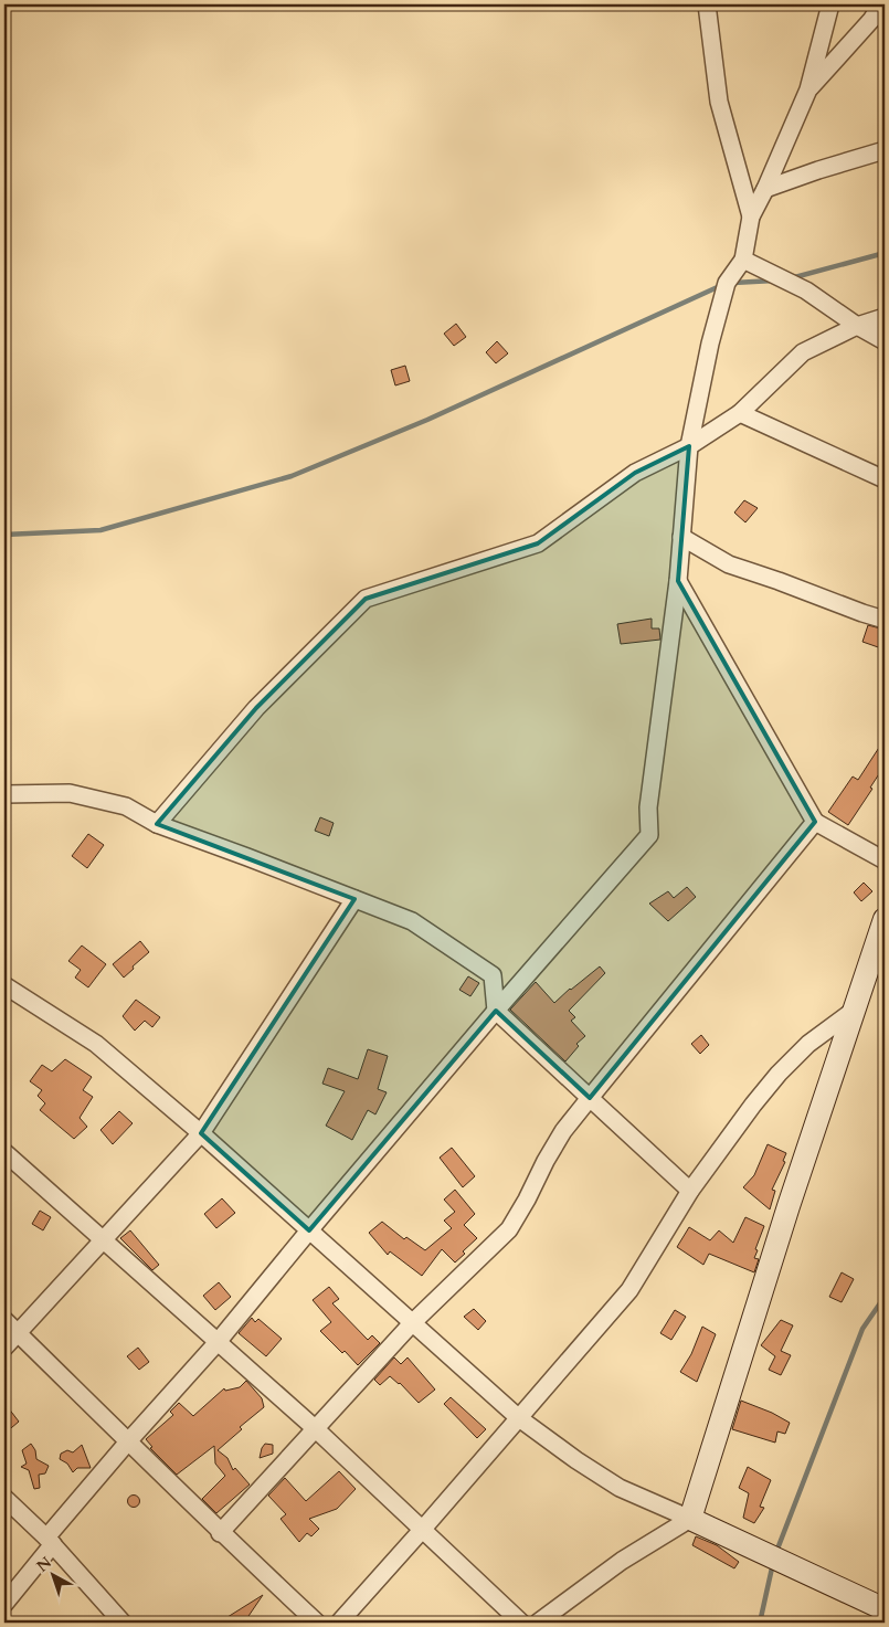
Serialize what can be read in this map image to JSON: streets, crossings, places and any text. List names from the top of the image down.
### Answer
{
  "north": "top left"
}
